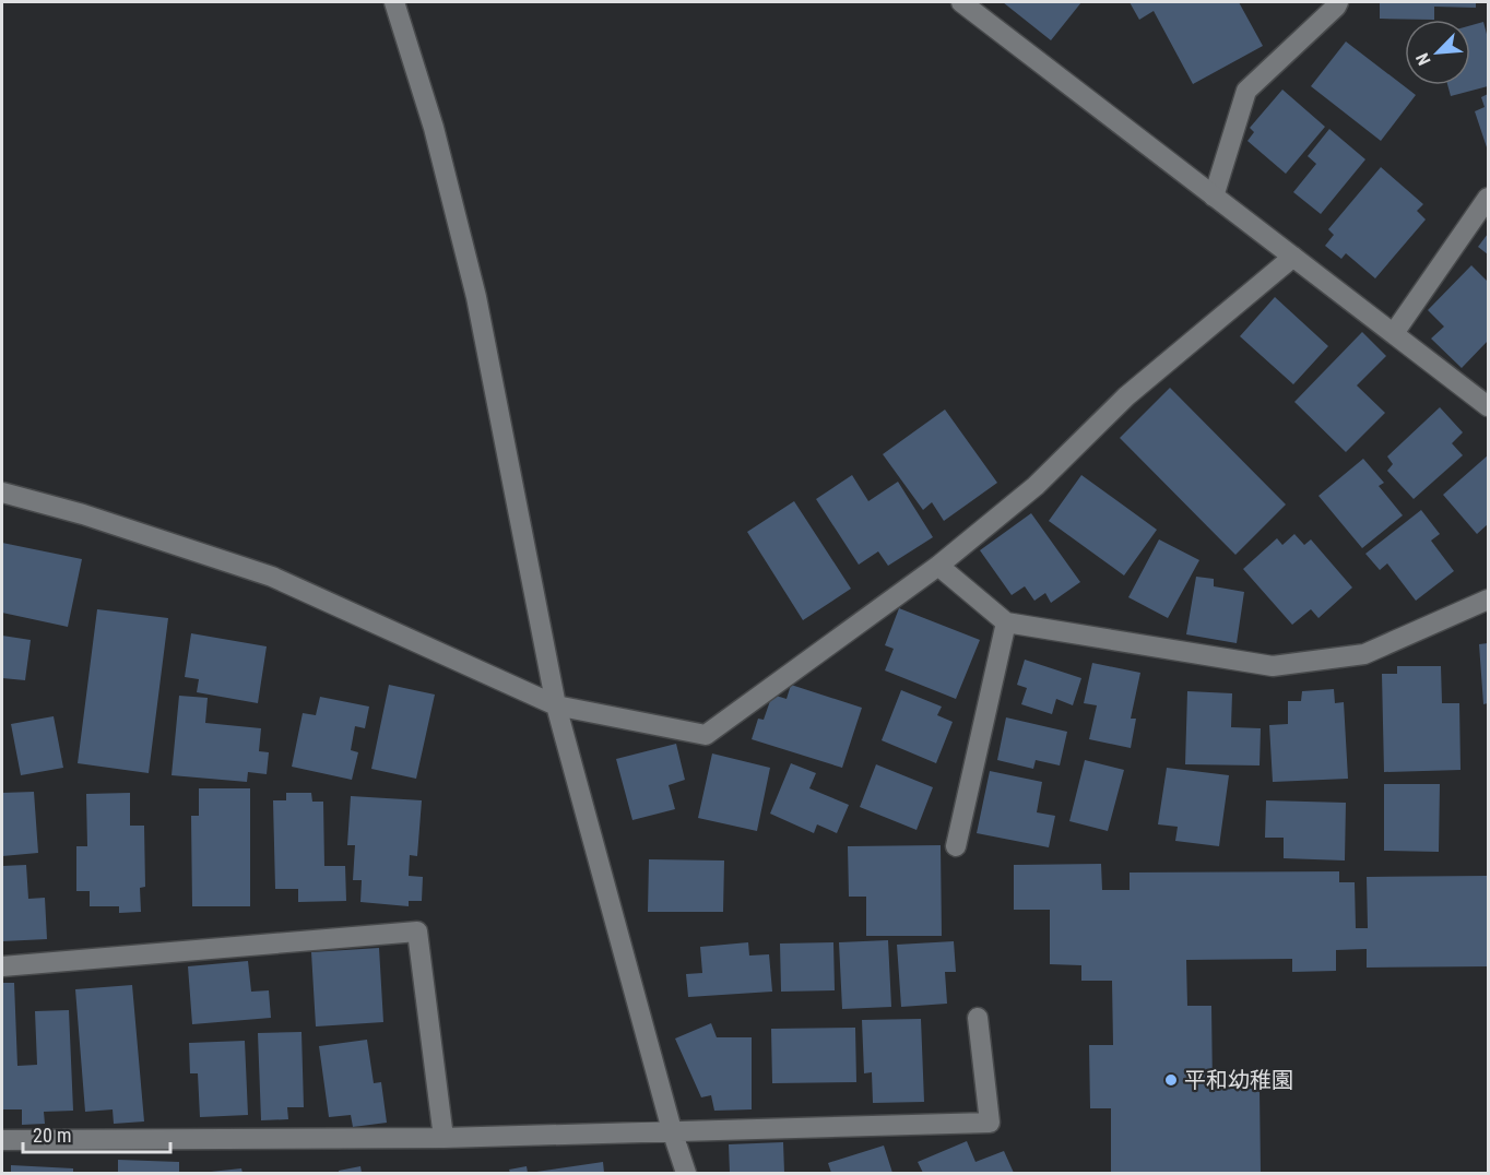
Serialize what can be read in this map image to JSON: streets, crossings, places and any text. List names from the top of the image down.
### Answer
{
  "places": ["平和幼稚園"],
  "scale_bar": "20 m",
  "north": "bottom left"
}
